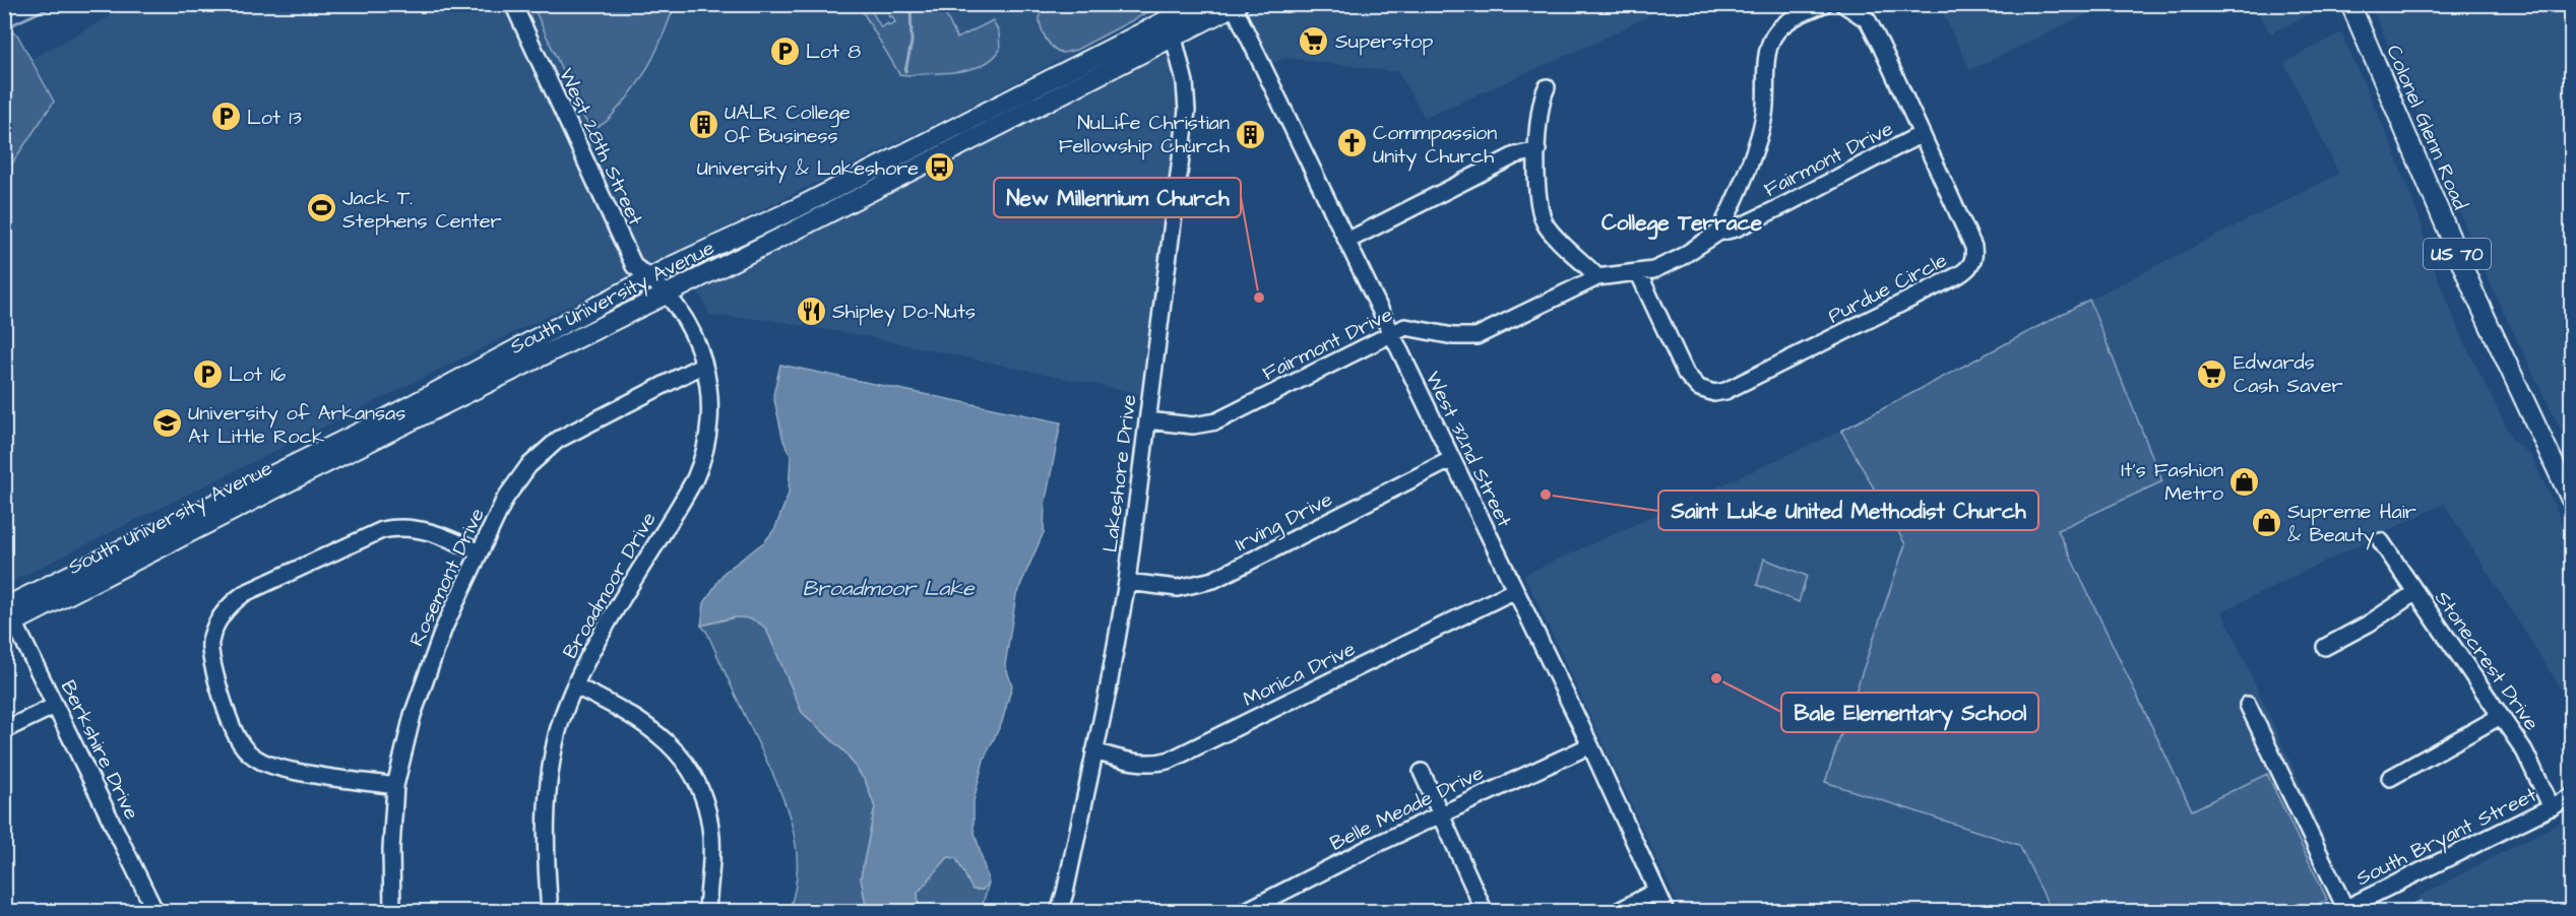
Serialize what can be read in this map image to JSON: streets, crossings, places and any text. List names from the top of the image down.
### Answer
{
  "streets": {
    "main road": ["Colonel Glenn Road", "US 70", "South University Avenue"],
    "street": [
      "West 28th Street",
      "Fairmont Drive",
      "Purdue Circle",
      "West 32nd Street",
      "Lakeshore Drive",
      "Irving Drive",
      "Rosemont Drive",
      "Broadmoor Drive",
      "Stonecrest Drive",
      "Monica Drive",
      "Berkshire Drive",
      "Belle Meade Drive",
      "South Bryant Street"
    ]
  },
  "crossings": [
    ["West 28th Street", "South University Avenue"],
    ["West 28th Street", "Broadmoor Drive"],
    ["Fairmont Drive", "Purdue Circle"],
    ["Fairmont Drive", "West 32nd Street"],
    ["Fairmont Drive", "Lakeshore Drive"],
    ["South University Avenue", "West 32nd Street"],
    ["South University Avenue", "Lakeshore Drive"],
    ["South University Avenue", "Broadmoor Drive"],
    ["South University Avenue", "Berkshire Drive"],
    ["West 32nd Street", "Irving Drive"],
    ["West 32nd Street", "Monica Drive"],
    ["West 32nd Street", "Belle Meade Drive"],
    ["Lakeshore Drive", "Irving Drive"],
    ["Lakeshore Drive", "Monica Drive"],
    ["Rosemont Drive", "Broadmoor Drive"],
    ["Stonecrest Drive", "South Bryant Street"]
  ],
  "districts": ["College Terrace"],
  "water": ["Broadmoor Lake"],
  "places": {
    "supermarket": ["Superstop", "Edwards Cash Saver"],
    "parking": ["Lot 8", "Lot 13", "Lot 16"],
    "building": ["UALR College Of Business", "NuLife Christian Fellowship Church"],
    "church": ["Commpassion Unity Church"],
    "bus stop": ["University & Lakeshore"],
    "sports": ["Jack T. Stephens Center"],
    "other": ["New Millennium Church", "Saint Luke United Methodist Church", "Bale Elementary School"],
    "restaurant": ["Shipley Do-Nuts"],
    "school or university": ["University of Arkansas At Little Rock"],
    "shop": ["It's Fashion Metro", "Supreme Hair & Beauty"]
  }
}
